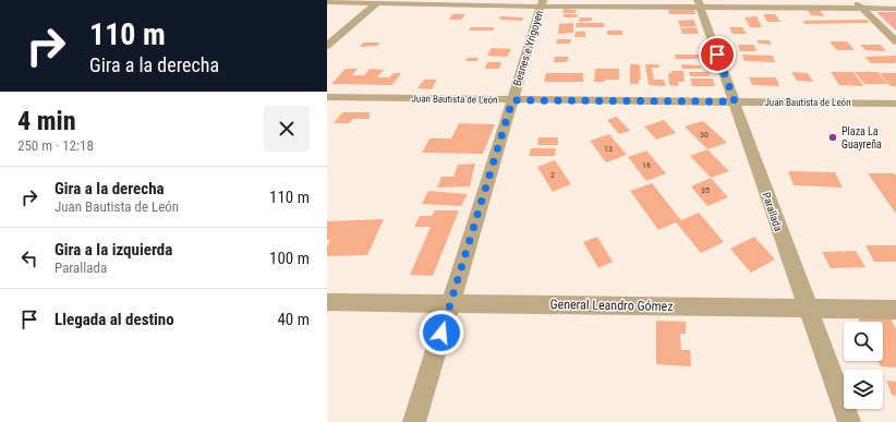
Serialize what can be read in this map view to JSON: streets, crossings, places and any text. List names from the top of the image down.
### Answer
{
  "streets": {
    "street": [
      "Besnes e Yrigoyen",
      "Juan Bautista de León",
      "Parallada",
      "General Leandro Gómez"
    ]
  },
  "crossings": [
    ["Besnes e Yrigoyen", "Juan Bautista de León"],
    ["Besnes e Yrigoyen", "General Leandro Gómez"],
    ["Juan Bautista de León", "Parallada"],
    ["Parallada", "General Leandro Gómez"]
  ],
  "places": ["Plaza La Guayreña"],
  "house_numbers": [
    "30",
    "13",
    "16",
    "2",
    "35"
  ],
  "page": {
    "turn": ["110 m", "Gira a la derecha"],
    "heading": ["4 min", "250 m · 12:18"],
    "list": [
      {
        "name": "Gira a la derecha",
        "note": "Juan Bautista de León",
        "value": "110 m"
      },
      {
        "name": "Gira a la izquierda",
        "note": "Parallada",
        "value": "100 m"
      },
      {
        "name": "Llegada al destino",
        "value": "40 m"
      }
    ]
  }
}
